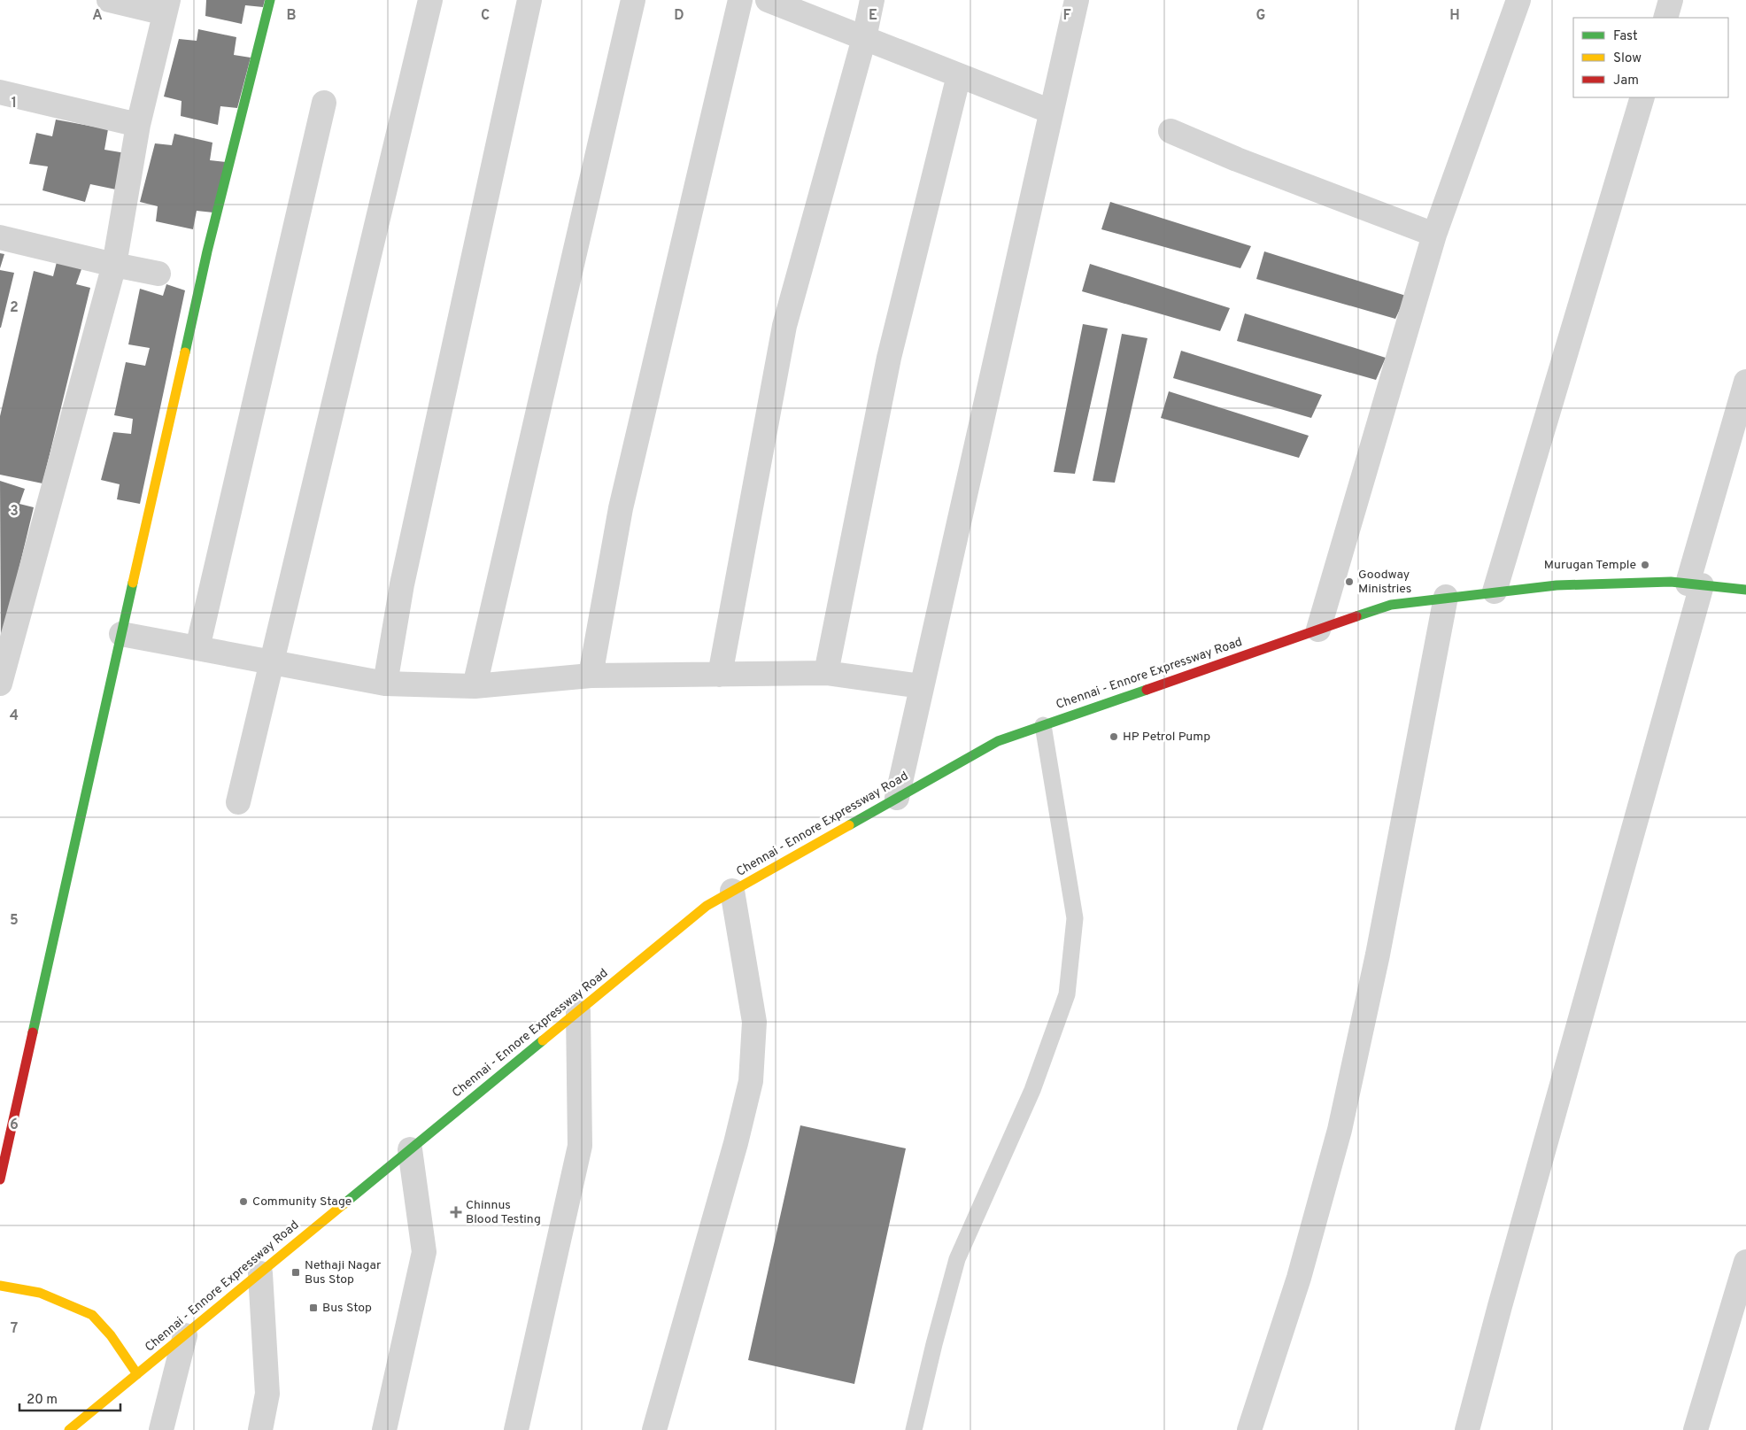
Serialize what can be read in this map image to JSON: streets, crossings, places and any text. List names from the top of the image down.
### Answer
{
  "streets": {
    "main road": ["Chennai - Ennore Expressway Road"]
  },
  "places": {
    "other": [
      "Murugan Temple",
      "Goodway Ministries",
      "HP Petrol Pump",
      "Community Stage"
    ],
    "health": ["Chinnus Blood Testing"],
    "transit": ["Nethaji Nagar Bus Stop", "Bus Stop"]
  },
  "legend": ["Fast", "Slow", "Jam"],
  "scale_bar": "20 m",
  "grid": {
    "columns": [
      "A",
      "B",
      "C",
      "D",
      "E",
      "F",
      "G",
      "H"
    ],
    "rows": [
      "1",
      "2",
      "3",
      "4",
      "5",
      "6",
      "7"
    ]
  }
}
